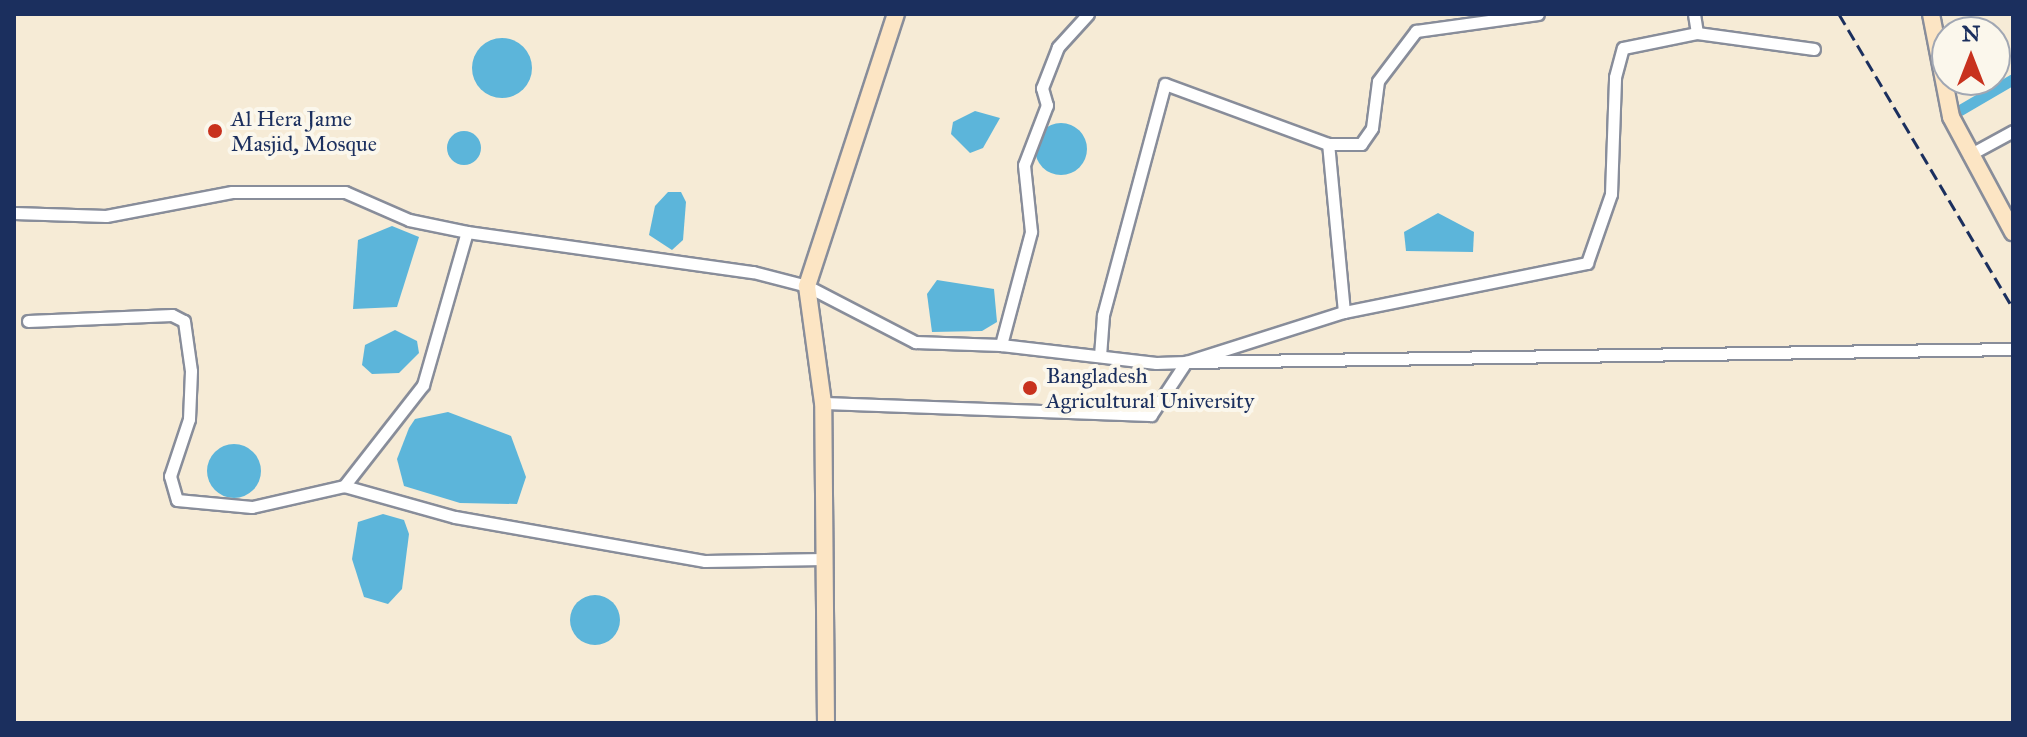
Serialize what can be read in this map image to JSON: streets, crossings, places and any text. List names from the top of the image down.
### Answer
{
  "places": ["Al Hera Jame Masjid, Mosque", "Bangladesh Agricultural University"],
  "north": "top"
}
